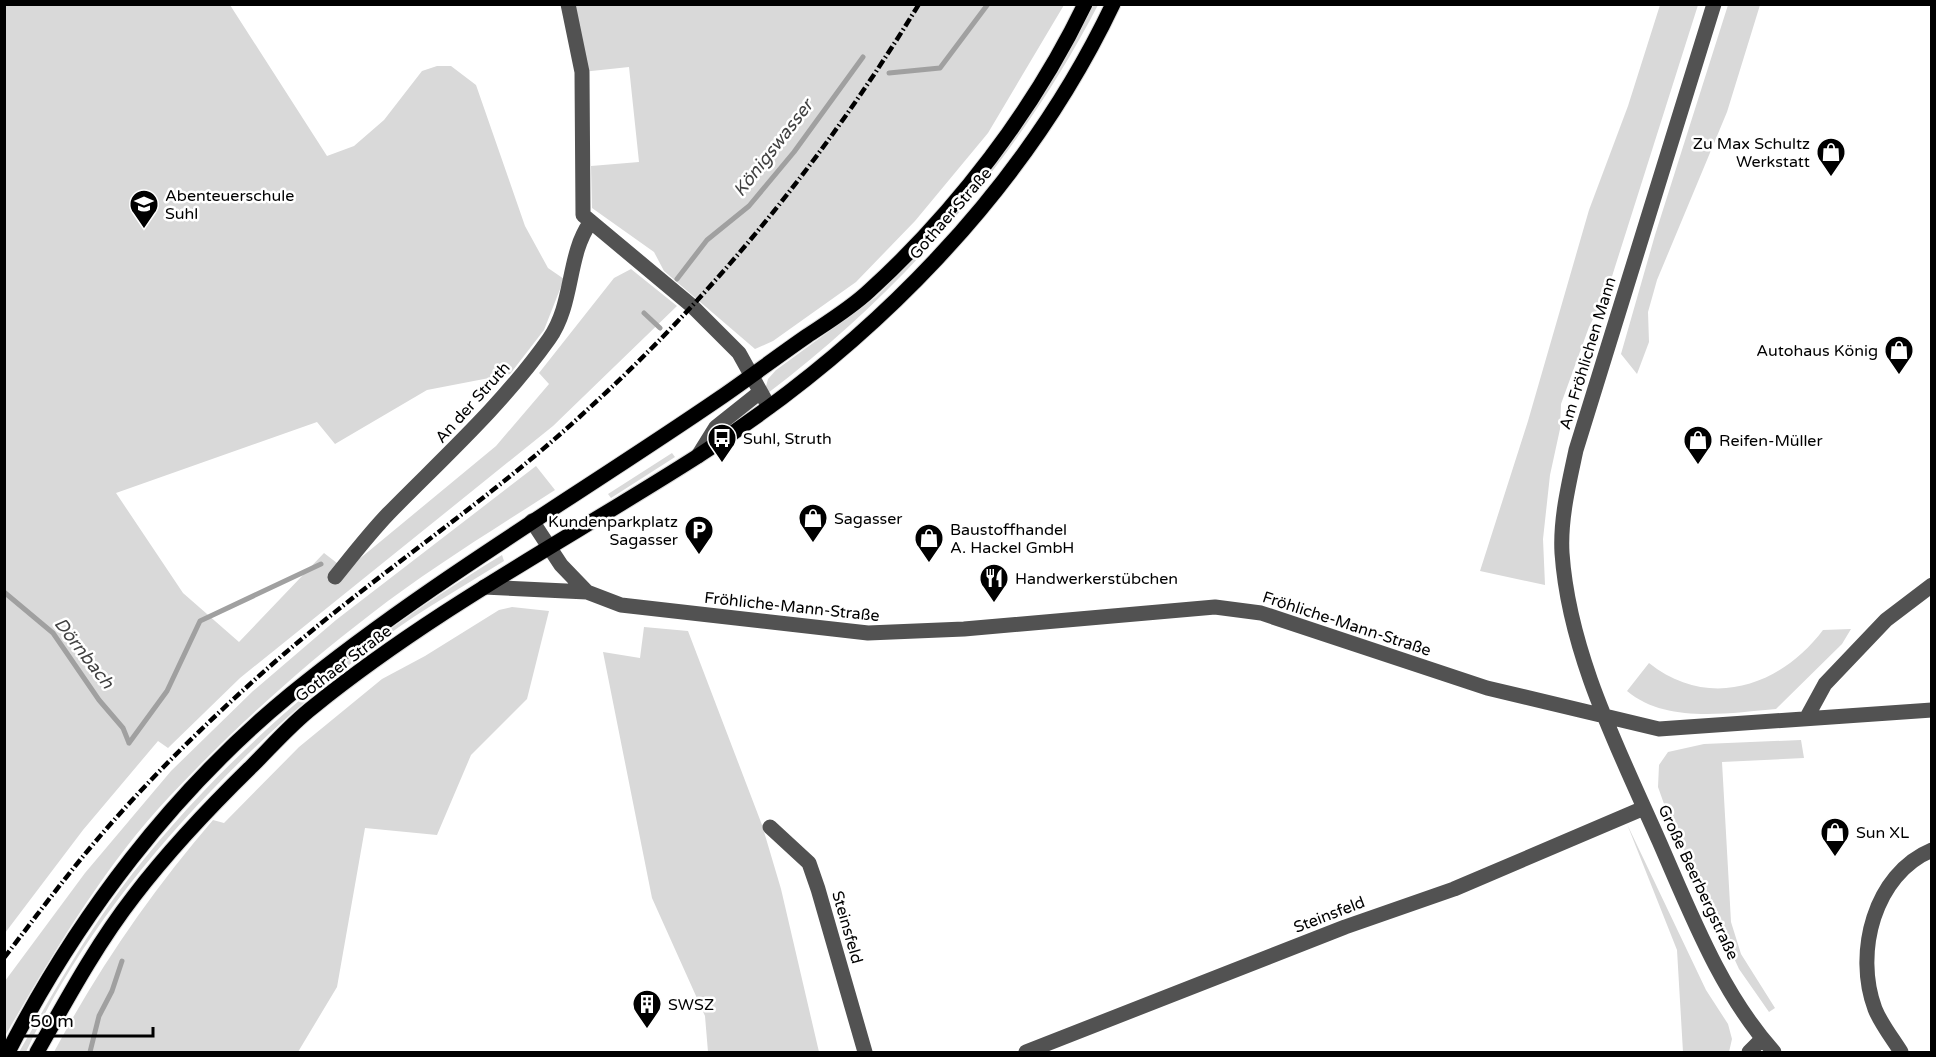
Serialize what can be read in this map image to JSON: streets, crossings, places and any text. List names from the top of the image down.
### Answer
{
  "streets": {
    "main road": ["Gothaer Straße"],
    "street": [
      "Am Fröhlichen Mann",
      "An der Struth",
      "Fröhliche-Mann-Straße",
      "Große Beerbergstraße",
      "Steinsfeld"
    ]
  },
  "crossings": [
    ["Gothaer Straße", "Fröhliche-Mann-Straße"],
    ["Am Fröhlichen Mann", "Fröhliche-Mann-Straße"],
    ["Am Fröhlichen Mann", "Große Beerbergstraße"],
    ["Fröhliche-Mann-Straße", "Große Beerbergstraße"],
    ["Große Beerbergstraße", "Steinsfeld"]
  ],
  "water": ["Königswasser", "Dörnbach"],
  "places": {
    "shop": [
      "Zu Max Schultz Werkstatt",
      "Autohaus König",
      "Reifen-Müller",
      "Sagasser",
      "Baustoffhandel A. Hackel GmbH",
      "Sun XL"
    ],
    "school or university": ["Abenteuerschule Suhl"],
    "bus stop": ["Suhl, Struth"],
    "parking": ["Kundenparkplatz Sagasser"],
    "restaurant": ["Handwerkerstübchen"],
    "building": ["SWSZ"]
  },
  "scale_bar": "50 m"
}
